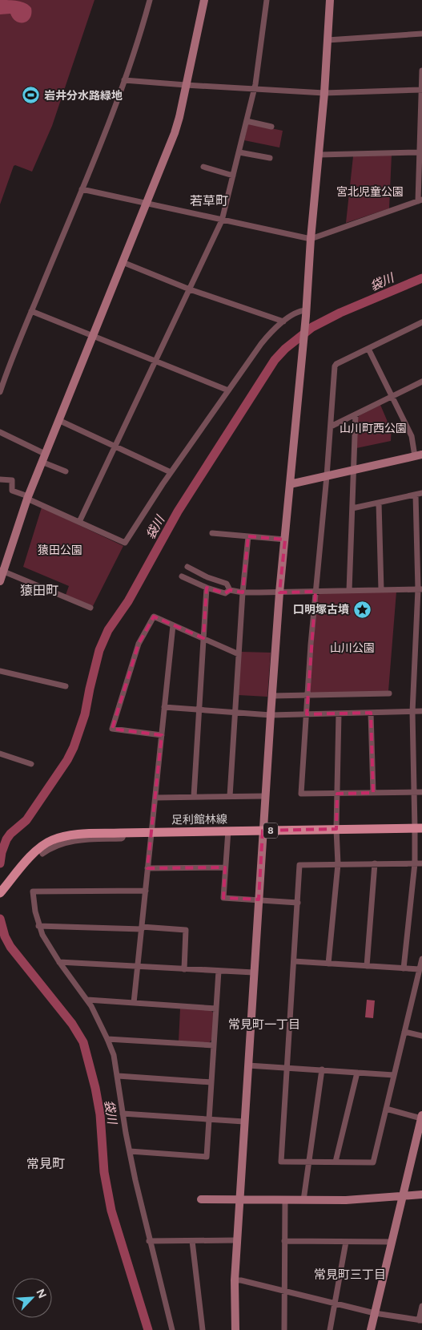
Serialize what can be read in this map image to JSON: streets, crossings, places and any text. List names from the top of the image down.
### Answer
{
  "streets": {
    "main road": ["足利館林線", "8"]
  },
  "districts": [
    "若草町",
    "猿田町",
    "常見町一丁目",
    "常見町",
    "常見町三丁目"
  ],
  "water": ["袋川"],
  "parks": [
    "宮北児童公園",
    "山川町西公園",
    "猿田公園",
    "山川公園"
  ],
  "places": {
    "sports": ["岩井分水路緑地"],
    "place": ["口明塚古墳"]
  },
  "north": "top right"
}
